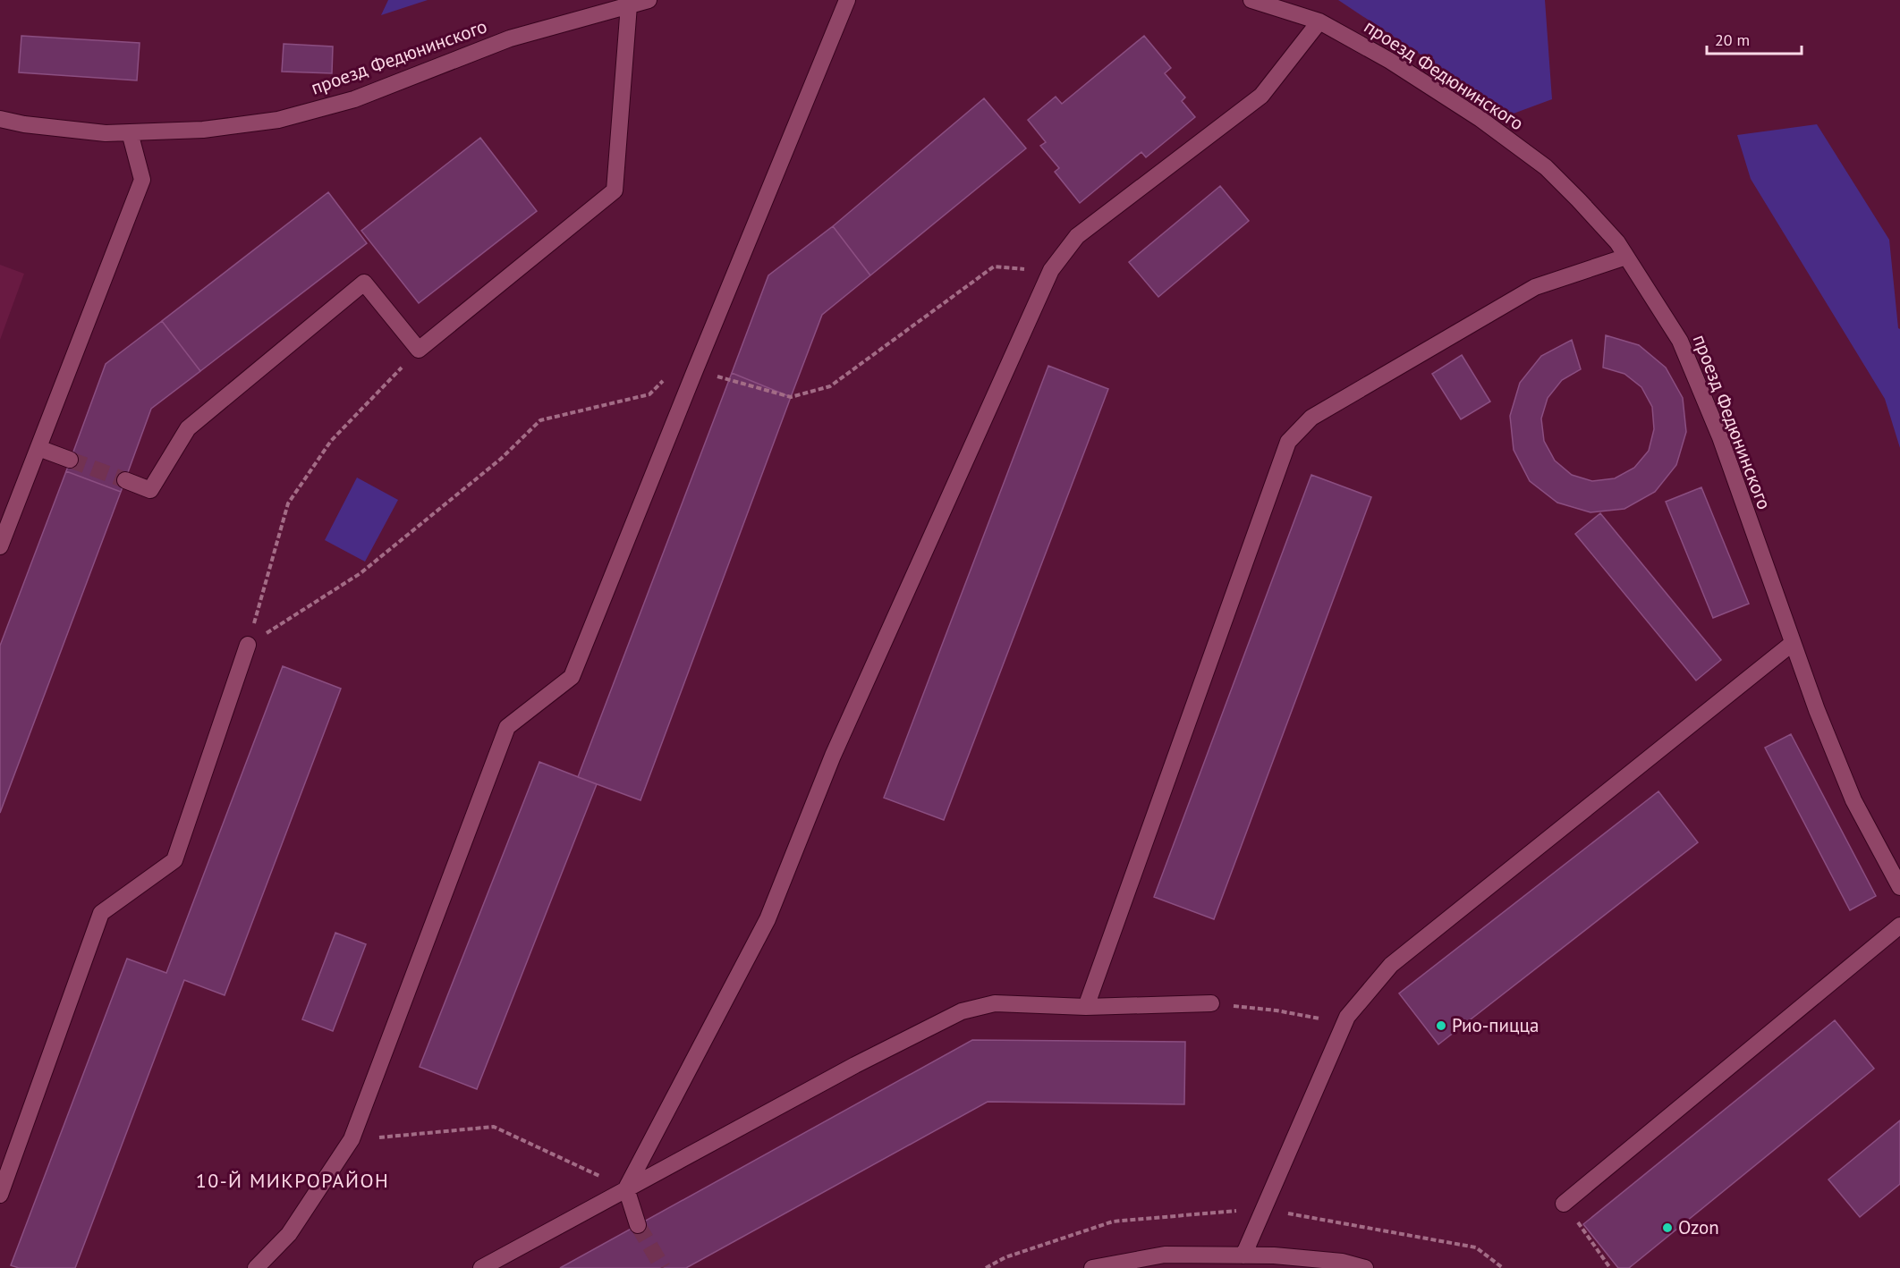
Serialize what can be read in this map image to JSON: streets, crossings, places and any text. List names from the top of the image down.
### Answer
{
  "streets": {
    "street": ["проезд Федюнинского"]
  },
  "districts": ["10-Й МИКРОРАЙОН"],
  "places": ["Рио-пицца", "Ozon"],
  "scale_bar": "20 m"
}
